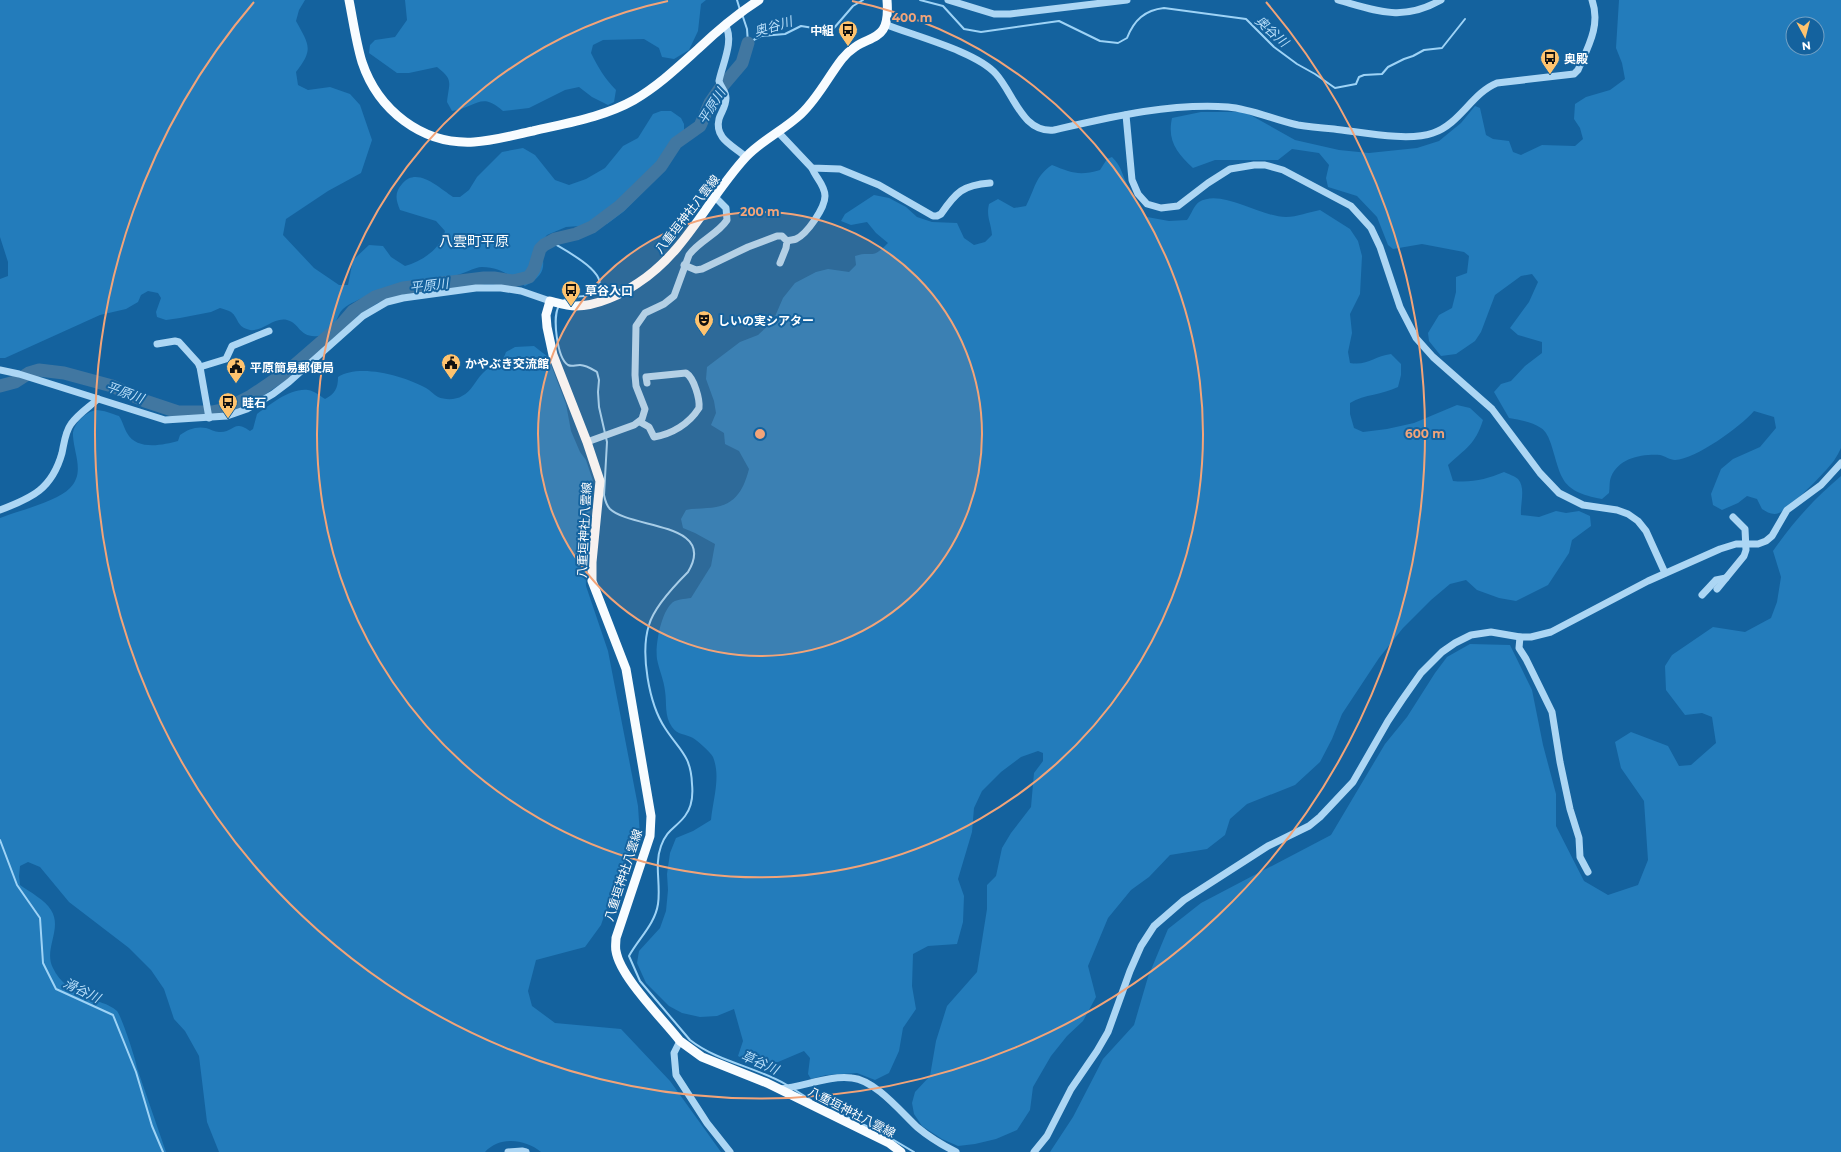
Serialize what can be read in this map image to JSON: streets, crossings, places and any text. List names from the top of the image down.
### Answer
{
  "streets": {
    "main road": ["八重垣神社八雲線"]
  },
  "districts": ["八雲町平原"],
  "water": [
    "奥谷川",
    "平原川",
    "滑谷川",
    "草谷川"
  ],
  "places": {
    "bus stop": [
      "中組",
      "奥殿",
      "草谷入口",
      "畦石"
    ],
    "theatre": ["しいの実シアター"],
    "public building": ["かやぶき交流館", "平原簡易郵便局"]
  },
  "north": "bottom",
  "rings": ["400 m", "200 m", "600 m"]
}
